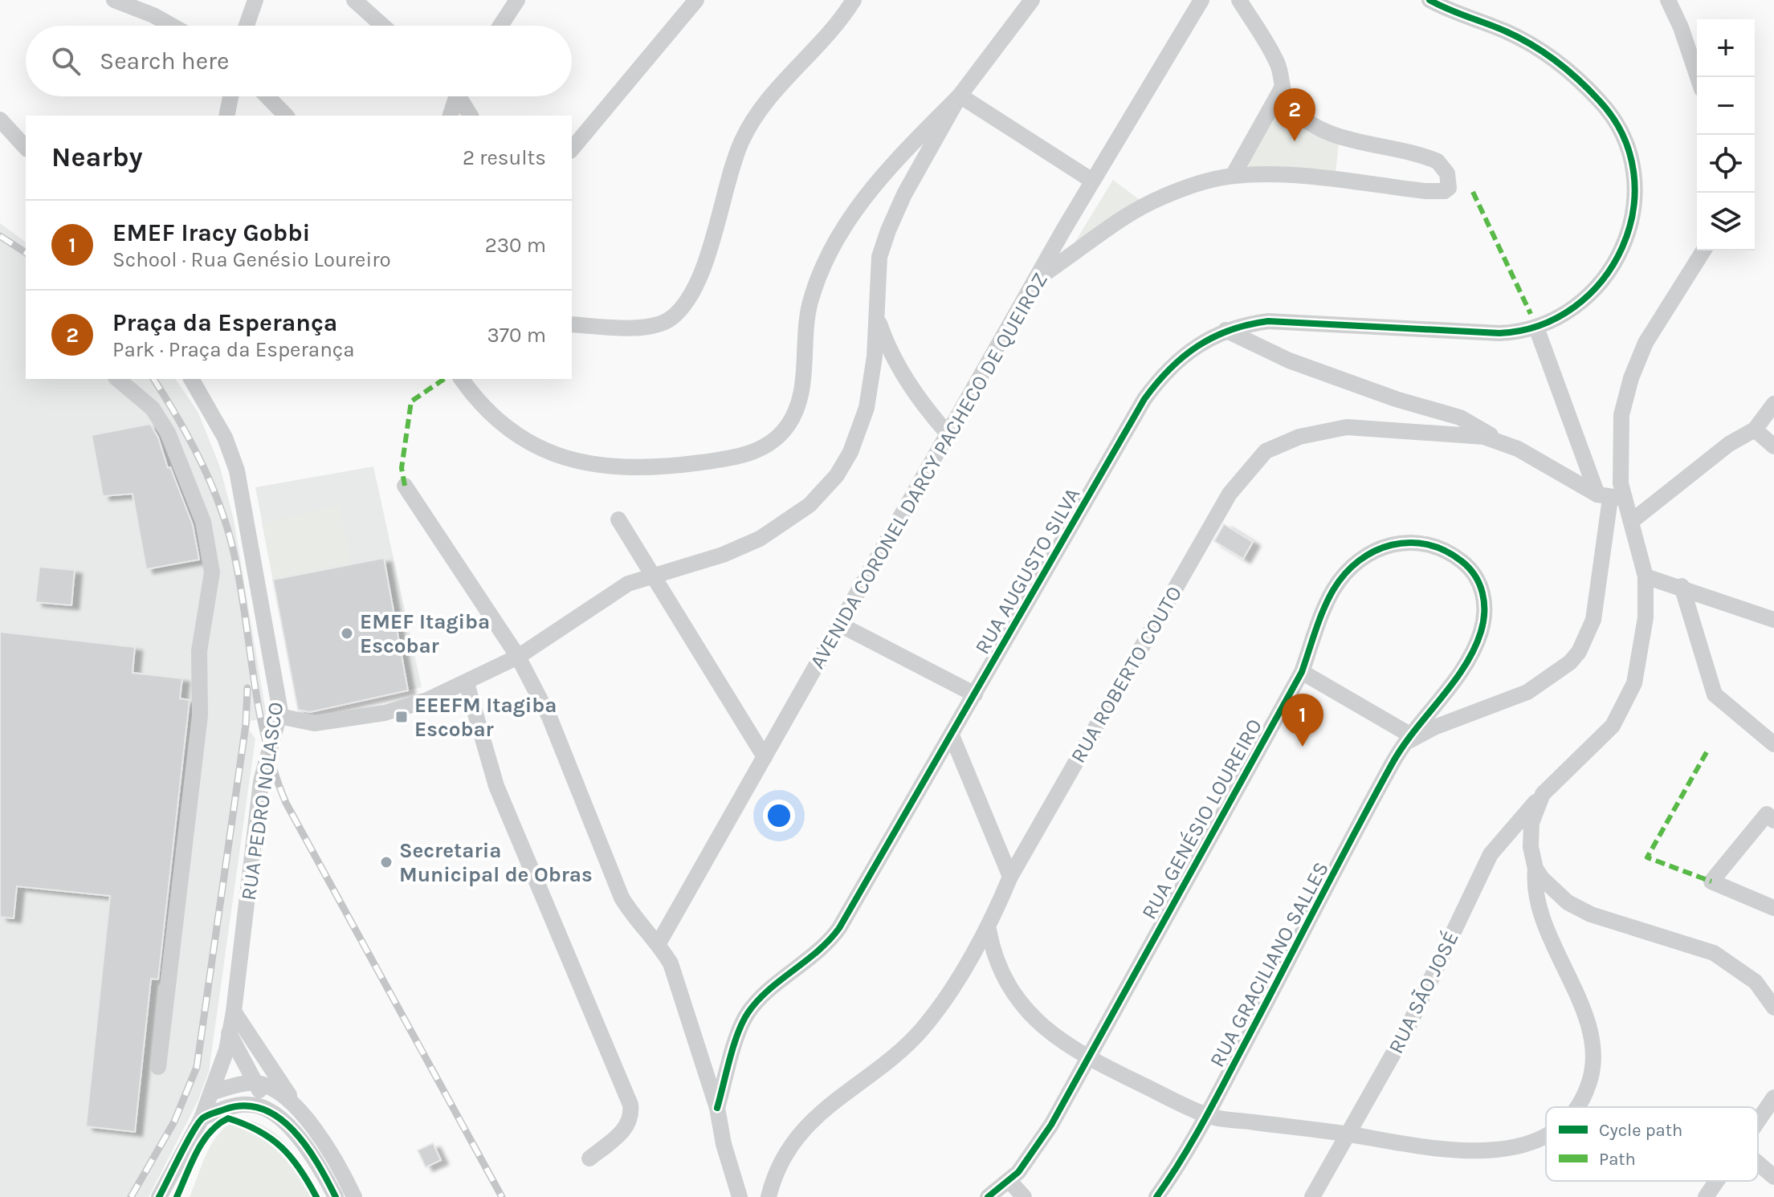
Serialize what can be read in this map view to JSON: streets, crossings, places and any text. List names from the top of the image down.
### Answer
{
  "streets": {
    "street": [
      "AVENIDA CORONEL DARCY PACHECO DE QUEIROZ",
      "RUA AUGUSTO SILVA",
      "RUA ROBERTO COUTO",
      "RUA PEDRO NOLASCO",
      "RUA GENÉSIO LOUREIRO",
      "RUA GRACILIANO SALLES",
      "RUA SÃO JOSÉ"
    ]
  },
  "crossings": [
    ["RUA ROBERTO COUTO", "RUA SÃO JOSÉ"],
    ["RUA GENÉSIO LOUREIRO", "RUA GRACILIANO SALLES"]
  ],
  "places": {
    "other": ["EMEF Itagiba Escobar", "Secretaria Municipal de Obras"],
    "transit": ["EEEFM Itagiba Escobar"]
  },
  "legend": ["Cycle path", "Path"],
  "page": {
    "map_buttons": ["+", "−"],
    "search": "Search here",
    "pins": ["2", "1"],
    "heading": ["Nearby", "2 results"],
    "list": [
      {
        "mark": "1",
        "name": "EMEF Iracy Gobbi",
        "note": "School · Rua Genésio Loureiro",
        "value": "230 m"
      },
      {
        "mark": "2",
        "name": "Praça da Esperança",
        "note": "Park · Praça da Esperança",
        "value": "370 m"
      }
    ]
  }
}
